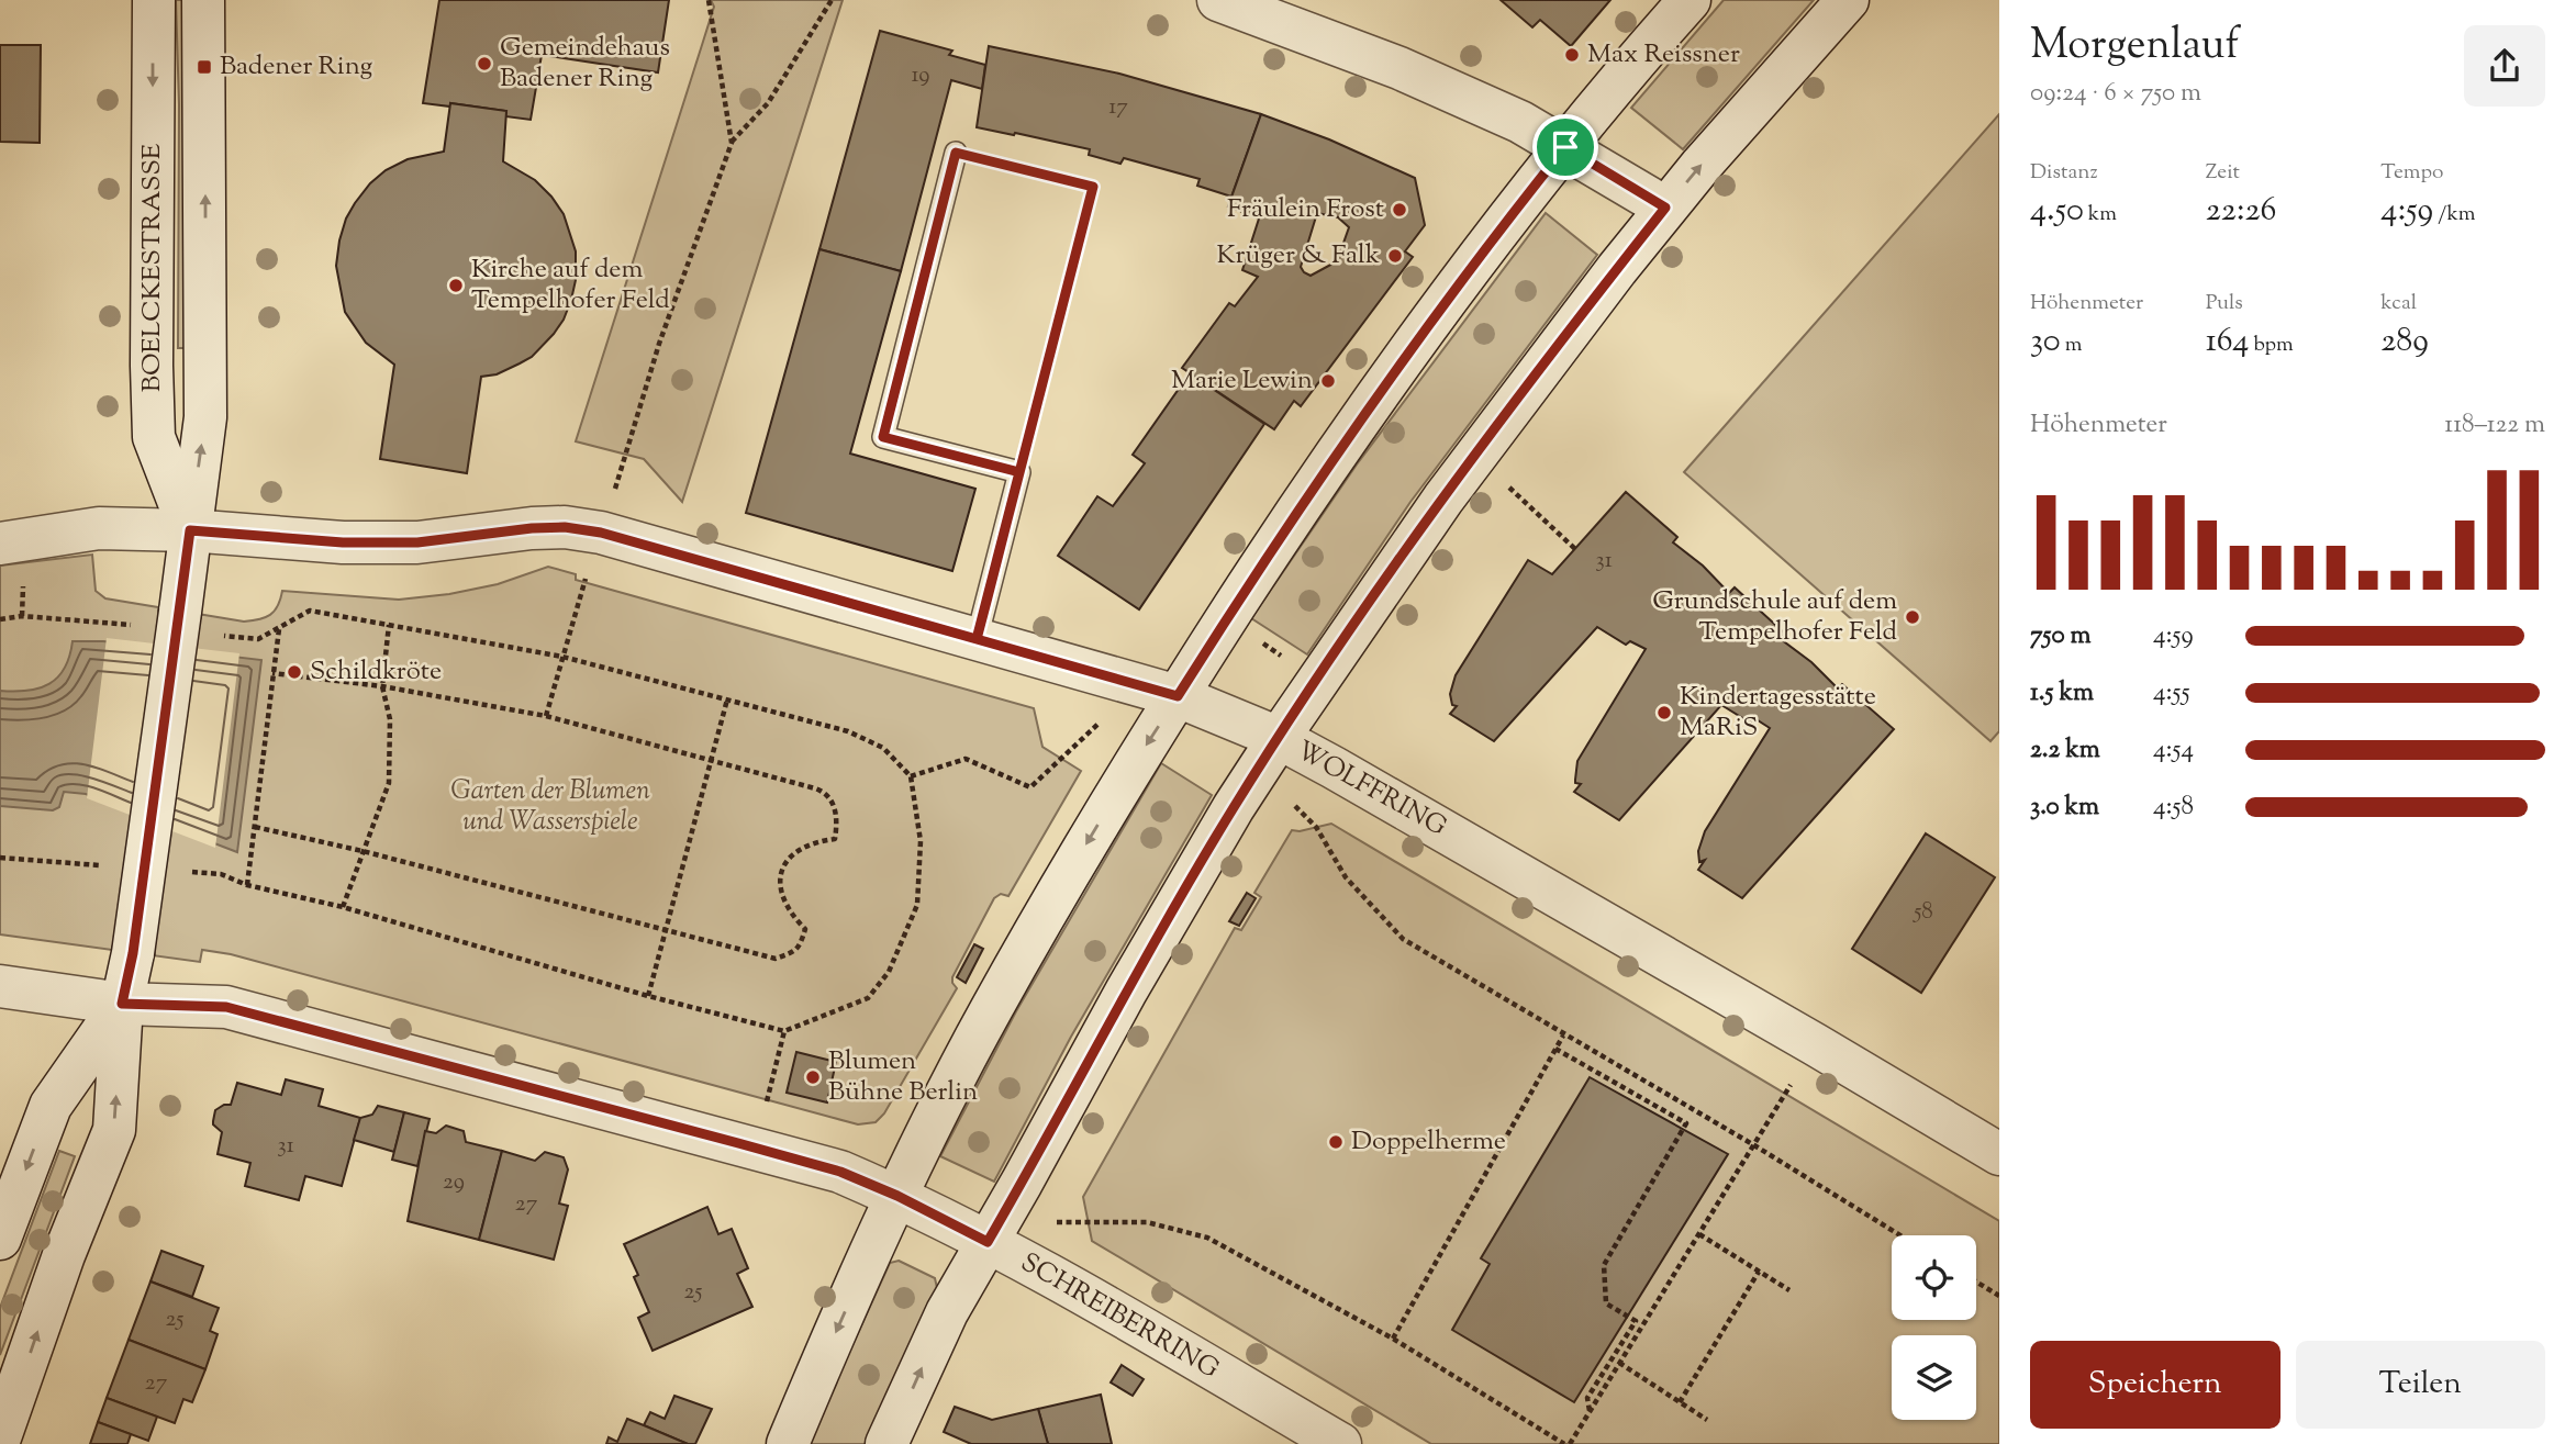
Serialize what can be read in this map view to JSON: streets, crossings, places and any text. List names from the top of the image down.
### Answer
{
  "streets": {
    "street": ["BOELCKESTRASSE", "WOLFFRING", "SCHREIBERRING"]
  },
  "crossings": [
    ["BOELCKESTRASSE", "WOLFFRING"],
    ["BOELCKESTRASSE", "SCHREIBERRING"]
  ],
  "parks": ["Garten der Blumen und Wasserspiele"],
  "places": {
    "other": [
      "Max Reissner",
      "Gemeindehaus Badener Ring",
      "Fräulein Frost",
      "Krüger & Falk",
      "Kirche auf dem Tempelhofer Feld",
      "Marie Lewin",
      "Grundschule auf dem Tempelhofer Feld",
      "Schildkröte",
      "Kindertagesstätte MaRiS",
      "Blumen Bühne Berlin",
      "Doppelherme"
    ],
    "transit": ["Badener Ring"]
  },
  "house_numbers": [
    "19",
    "17",
    "31",
    "58",
    "31",
    "29",
    "27",
    "25",
    "25",
    "27"
  ],
  "page": {
    "heading": ["Morgenlauf", "09:24 · 6 × 750 m"],
    "stats": [
      ["Distanz", "4.50 km"],
      ["Zeit", "22:26"],
      ["Tempo", "4:59 /km"],
      ["Höhenmeter", "30 m"],
      ["Puls", "164 bpm"],
      ["kcal", "289"]
    ],
    "chart": ["Höhenmeter", "118–122 m"],
    "list": [
      {
        "name": "750 m",
        "note": "4:59"
      },
      {
        "name": "1.5 km",
        "note": "4:55"
      },
      {
        "name": "2.2 km",
        "note": "4:54"
      },
      {
        "name": "3.0 km",
        "note": "4:58"
      }
    ],
    "buttons": ["Speichern", "Teilen"]
  }
}
